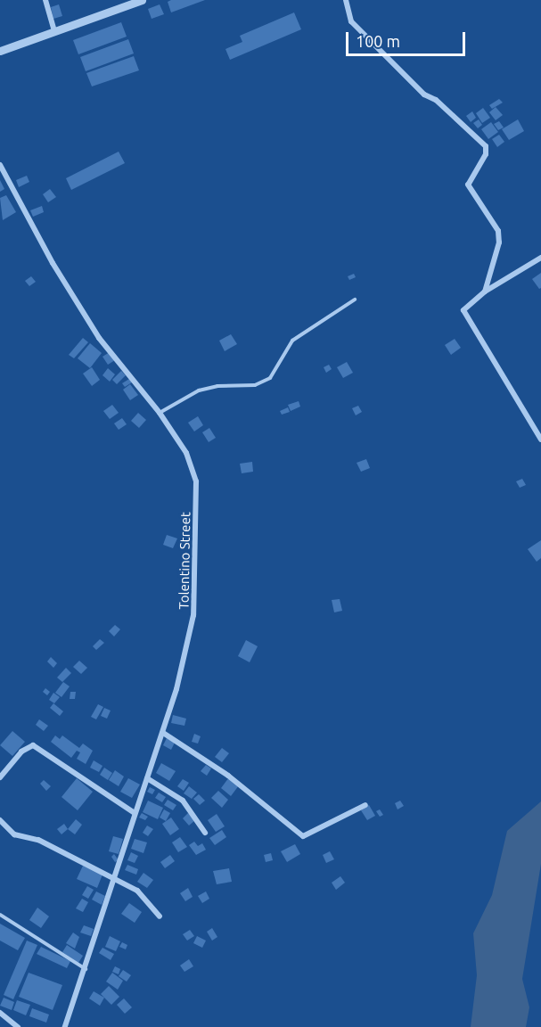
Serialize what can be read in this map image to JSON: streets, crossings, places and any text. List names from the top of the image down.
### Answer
{
  "streets": {
    "street": ["Tolentino Street"]
  },
  "scale_bar": "100 m"
}
